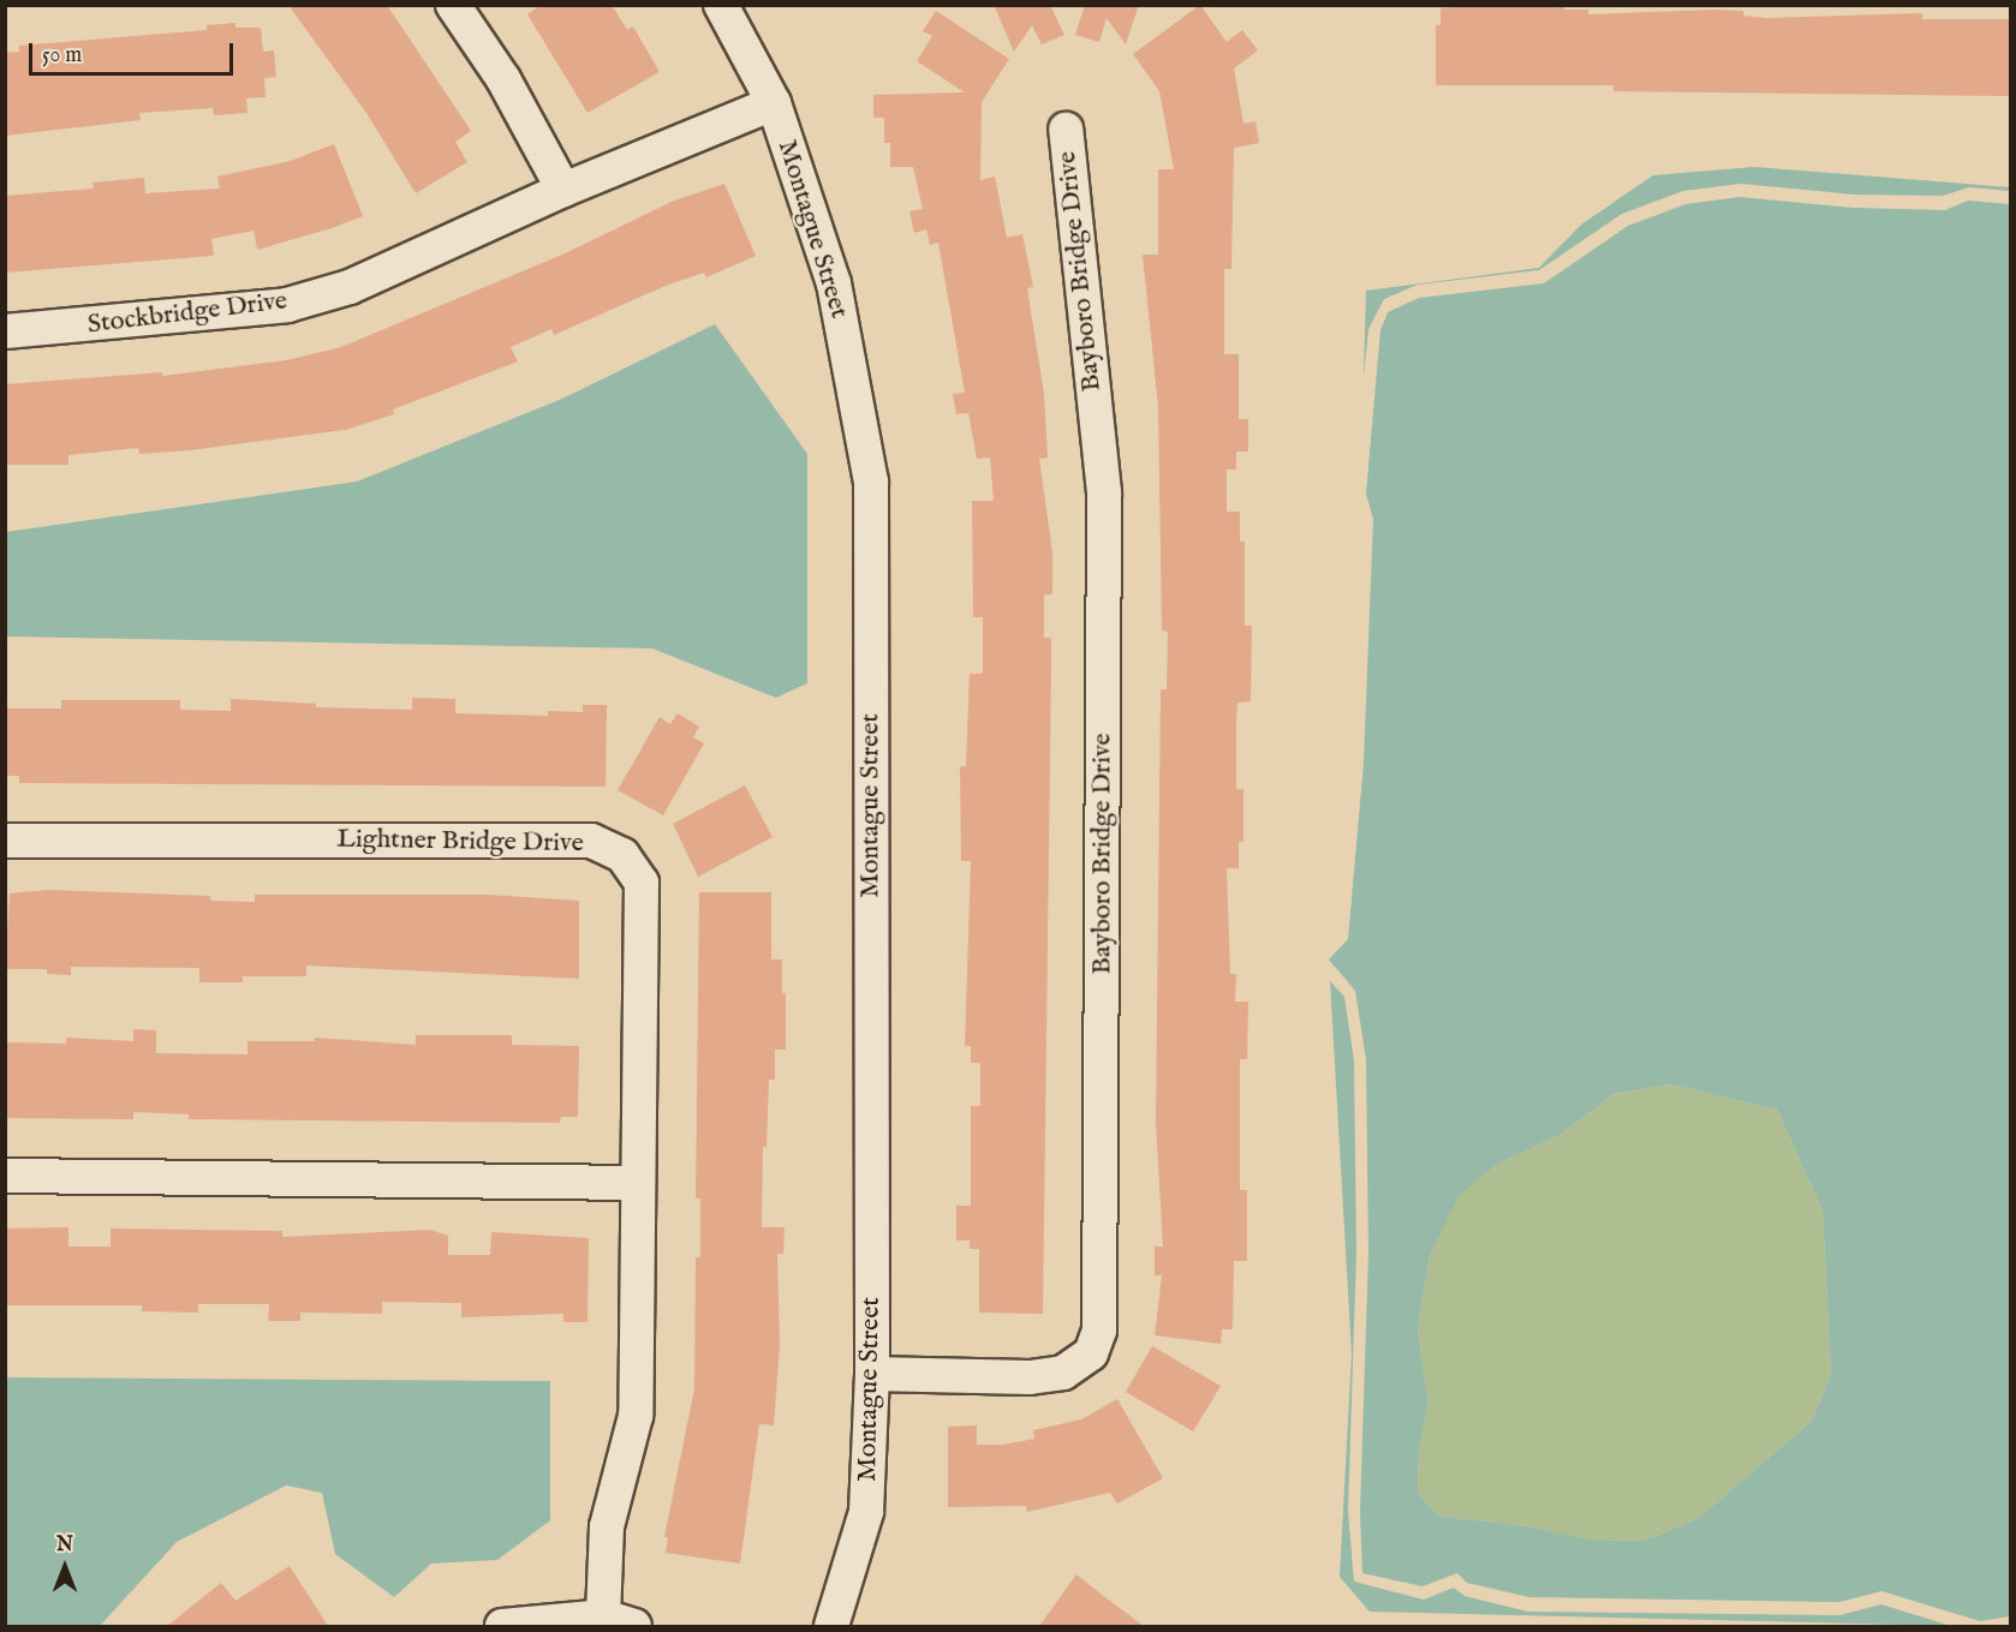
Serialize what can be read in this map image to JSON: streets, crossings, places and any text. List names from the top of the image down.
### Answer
{
  "streets": {
    "street": [
      "Montague Street",
      "Bayboro Bridge Drive",
      "Stockbridge Drive",
      "Lightner Bridge Drive"
    ]
  },
  "crossings": [
    ["Montague Street", "Bayboro Bridge Drive"],
    ["Montague Street", "Stockbridge Drive"]
  ],
  "scale_bar": "50 m",
  "north": "top"
}
